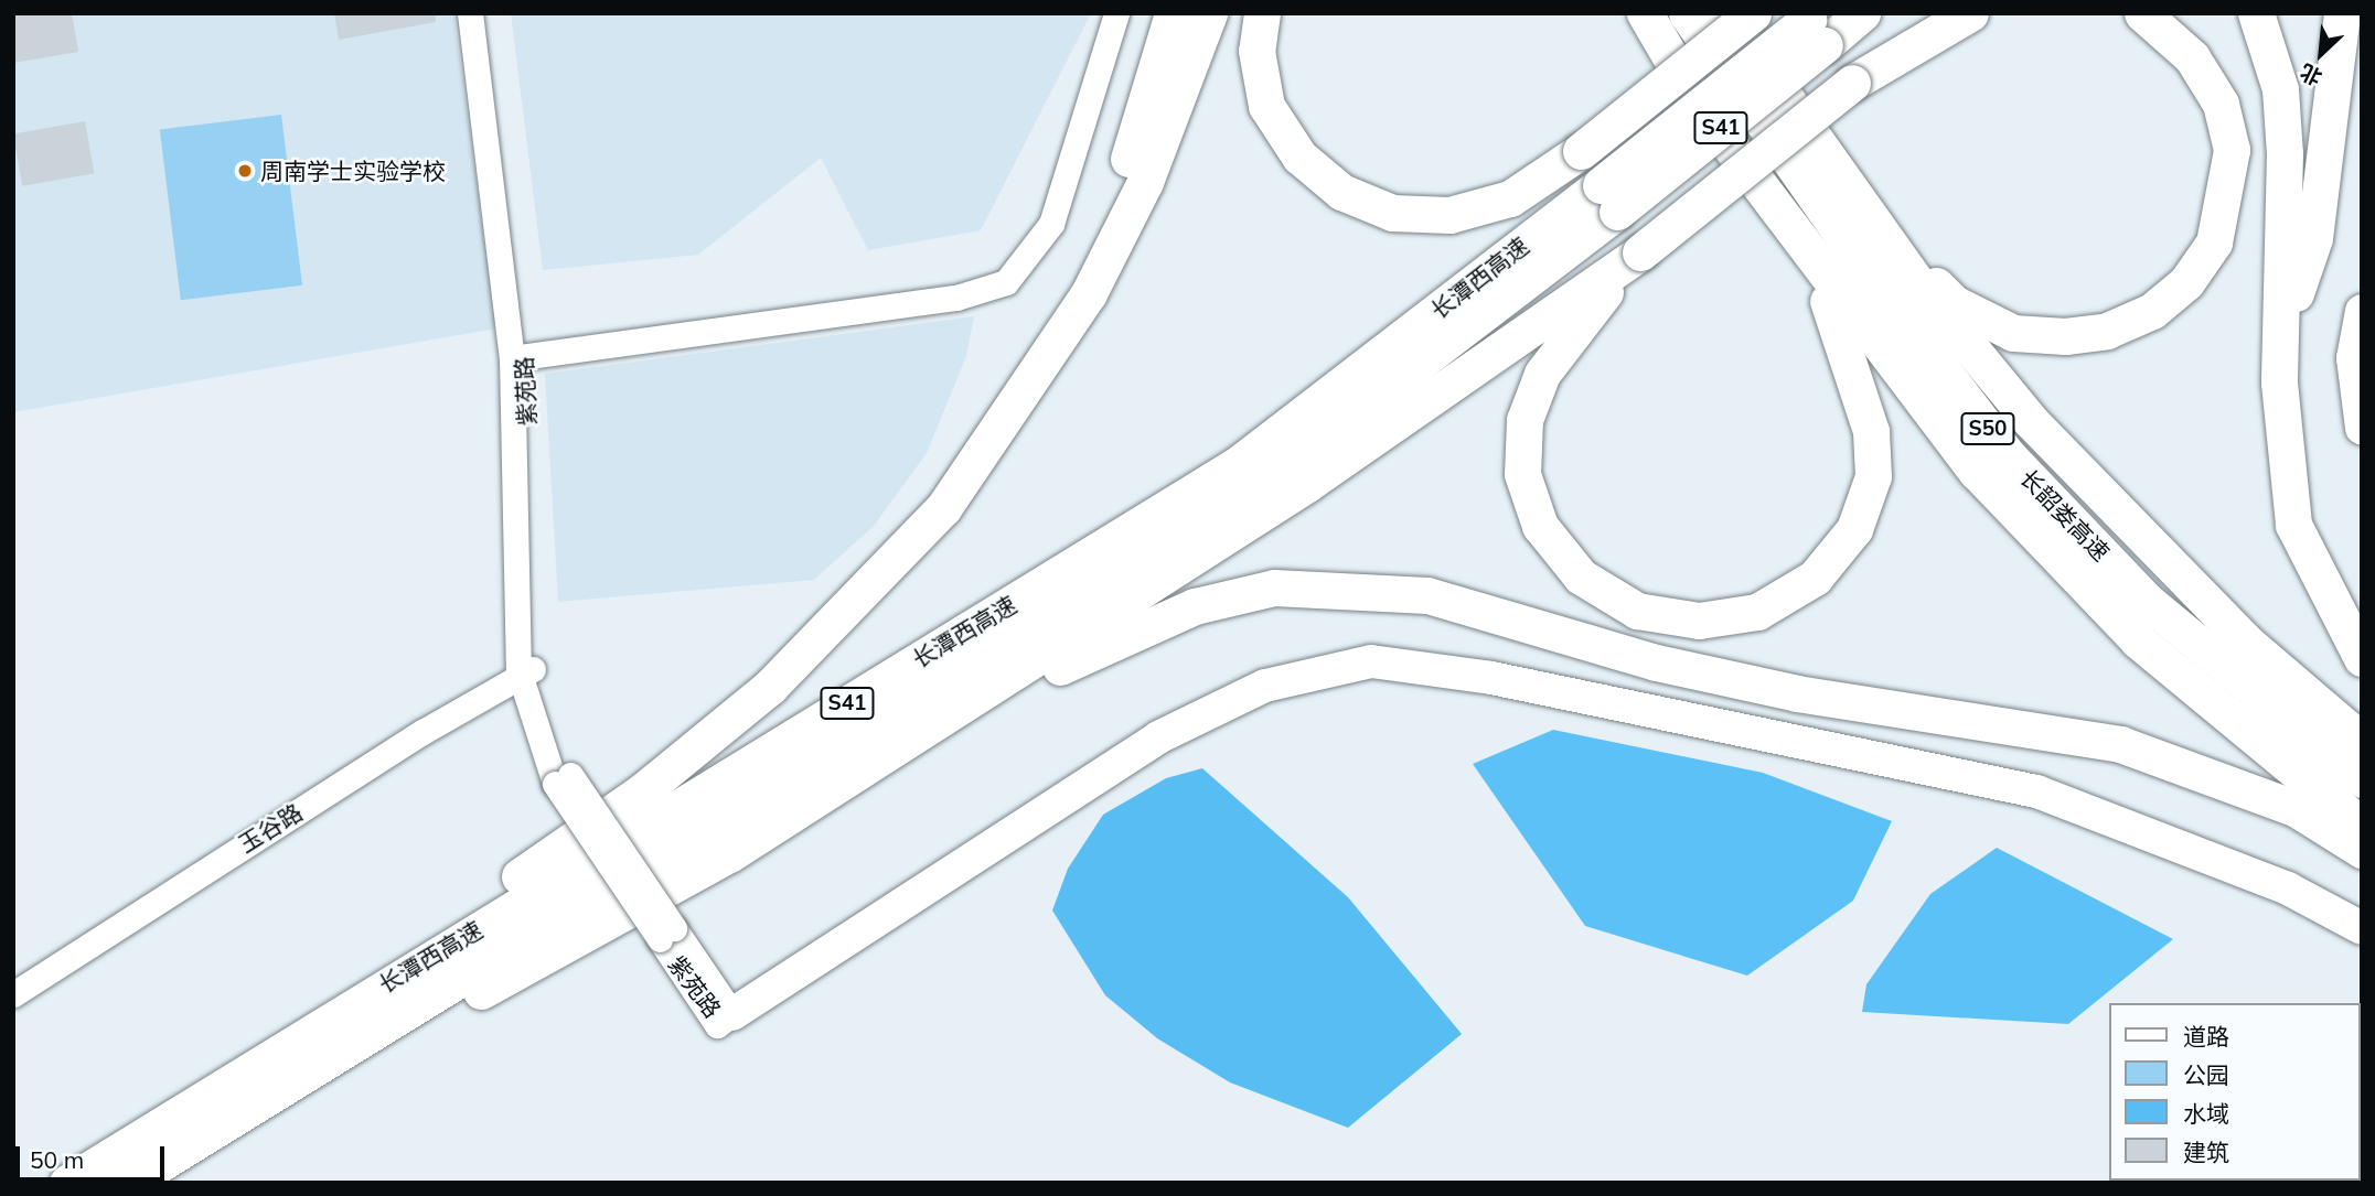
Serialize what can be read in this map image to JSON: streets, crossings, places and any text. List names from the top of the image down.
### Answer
{
  "streets": {
    "highway": [
      "S41",
      "长潭西高速",
      "S50",
      "长韶娄高速"
    ],
    "street": ["紫苑路", "玉谷路"]
  },
  "crossings": [
    ["紫苑路", "玉谷路"]
  ],
  "places": ["周南学士实验学校"],
  "legend": [
    "道路",
    "公园",
    "水域",
    "建筑"
  ],
  "scale_bar": "50 m",
  "north": "bottom left"
}
